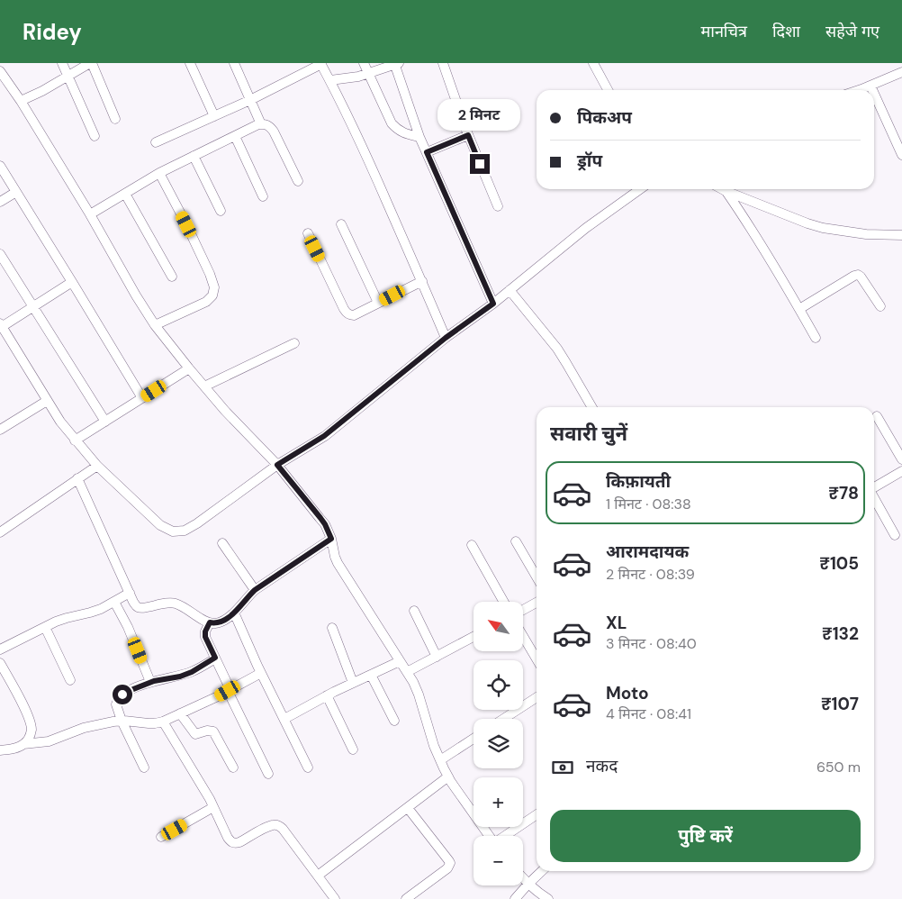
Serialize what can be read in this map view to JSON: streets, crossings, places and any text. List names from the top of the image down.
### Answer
{
  "north": "top left",
  "page": {
    "header": "Ridey",
    "nav": ["मानचित्र", "दिशा", "सहेजे गए"],
    "banner": ["पिकअप", "ड्रॉप"],
    "bubble": "2 मिनट",
    "heading": "सवारी चुनें",
    "list": [
      {
        "name": "किफ़ायती",
        "note": "1 मिनट · 08:38",
        "value": "₹78"
      },
      {
        "name": "आरामदायक",
        "note": "2 मिनट · 08:39",
        "value": "₹105"
      },
      {
        "name": "XL",
        "note": "3 मिनट · 08:40",
        "value": "₹132"
      },
      {
        "name": "Moto",
        "note": "4 मिनट · 08:41",
        "value": "₹107"
      }
    ],
    "map_buttons": ["+", "−"],
    "pay": ["नकद", "650 m"],
    "buttons": "पुष्टि करें"
  }
}
